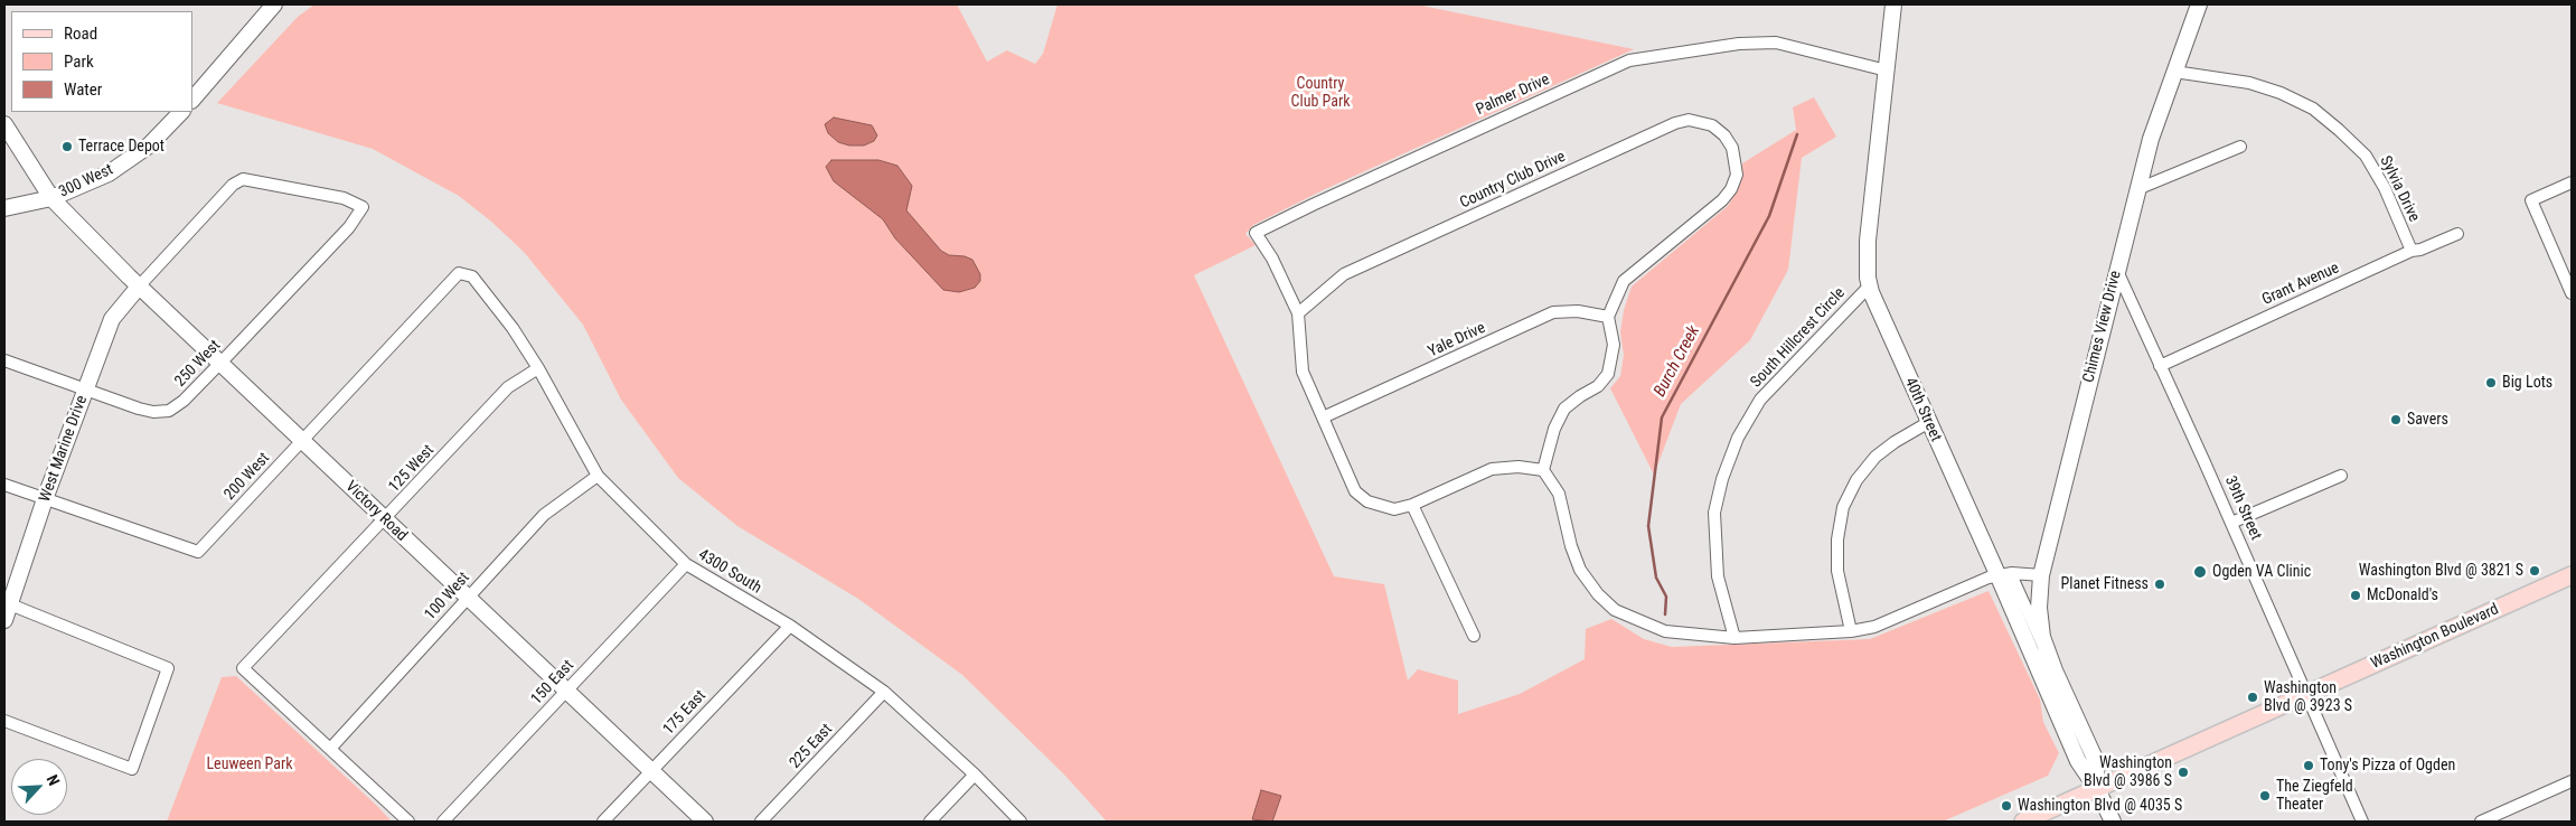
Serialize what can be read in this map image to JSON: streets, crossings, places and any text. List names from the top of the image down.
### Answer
{
  "streets": {
    "main road": [
      "300 West",
      "Chimes View Drive",
      "40th Street",
      "West Marine Drive",
      "Victory Road",
      "Washington Boulevard"
    ],
    "street": [
      "Palmer Drive",
      "Country Club Drive",
      "Sylvia Drive",
      "Grant Avenue",
      "South Hillcrest Circle",
      "Yale Drive",
      "250 West",
      "125 West",
      "200 West",
      "39th Street",
      "4300 South",
      "100 West",
      "150 East",
      "175 East",
      "225 East"
    ]
  },
  "crossings": [
    ["Palmer Drive", "Country Club Drive"],
    ["Palmer Drive", "40th Street"],
    ["Country Club Drive", "Yale Drive"],
    ["300 West", "Victory Road"],
    ["Sylvia Drive", "Grant Avenue"],
    ["Sylvia Drive", "Chimes View Drive"],
    ["Grant Avenue", "39th Street"],
    ["Chimes View Drive", "40th Street"],
    ["Chimes View Drive", "39th Street"],
    ["South Hillcrest Circle", "40th Street"],
    ["250 West", "West Marine Drive"],
    ["250 West", "Victory Road"],
    ["40th Street", "Washington Boulevard"],
    ["West Marine Drive", "200 West"],
    ["West Marine Drive", "Victory Road"],
    ["125 West", "Victory Road"],
    ["125 West", "4300 South"],
    ["125 West", "100 West"],
    ["200 West", "Victory Road"],
    ["200 West", "4300 South"],
    ["39th Street", "Washington Boulevard"],
    ["Victory Road", "100 West"],
    ["Victory Road", "150 East"],
    ["Victory Road", "175 East"],
    ["4300 South", "100 West"],
    ["4300 South", "150 East"],
    ["4300 South", "175 East"],
    ["4300 South", "225 East"]
  ],
  "water": ["Burch Creek"],
  "parks": ["Country Club Park", "Leuween Park"],
  "places": [
    "Terrace Depot",
    "Big Lots",
    "Savers",
    "Washington Blvd @ 3821 S",
    "Ogden VA Clinic",
    "Planet Fitness",
    "McDonald's",
    "Washington Blvd @ 3923 S",
    "Tony's Pizza of Ogden",
    "Washington Blvd @ 3986 S",
    "The Ziegfeld Theater",
    "Washington Blvd @ 4035 S"
  ],
  "legend": ["Road", "Park", "Water"],
  "north": "top right"
}
